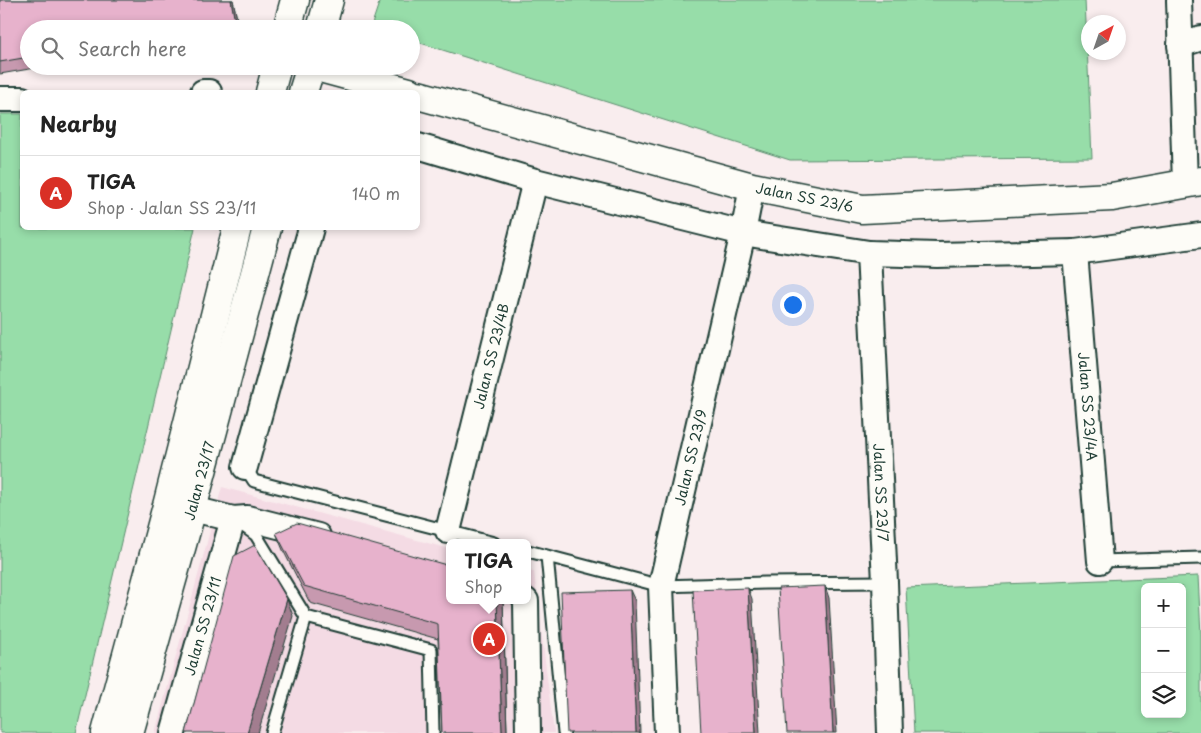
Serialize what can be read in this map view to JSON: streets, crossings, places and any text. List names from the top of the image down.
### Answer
{
  "streets": {
    "street": [
      "Jalan SS 23/6",
      "Jalan SS 23/4B",
      "Jalan SS 23/4A",
      "Jalan SS 23/9",
      "Jalan 23/17",
      "Jalan SS 23/7",
      "Jalan SS 23/11"
    ]
  },
  "crossings": [
    ["Jalan SS 23/6", "Jalan SS 23/9"]
  ],
  "north": "top right",
  "page": {
    "search": "Search here",
    "heading": "Nearby",
    "list": [
      {
        "mark": "A",
        "name": "TIGA",
        "note": "Shop · Jalan SS 23/11",
        "value": "140 m"
      }
    ],
    "popup": ["TIGA", "Shop"],
    "map_buttons": ["+", "−"],
    "pins": "A"
  }
}
